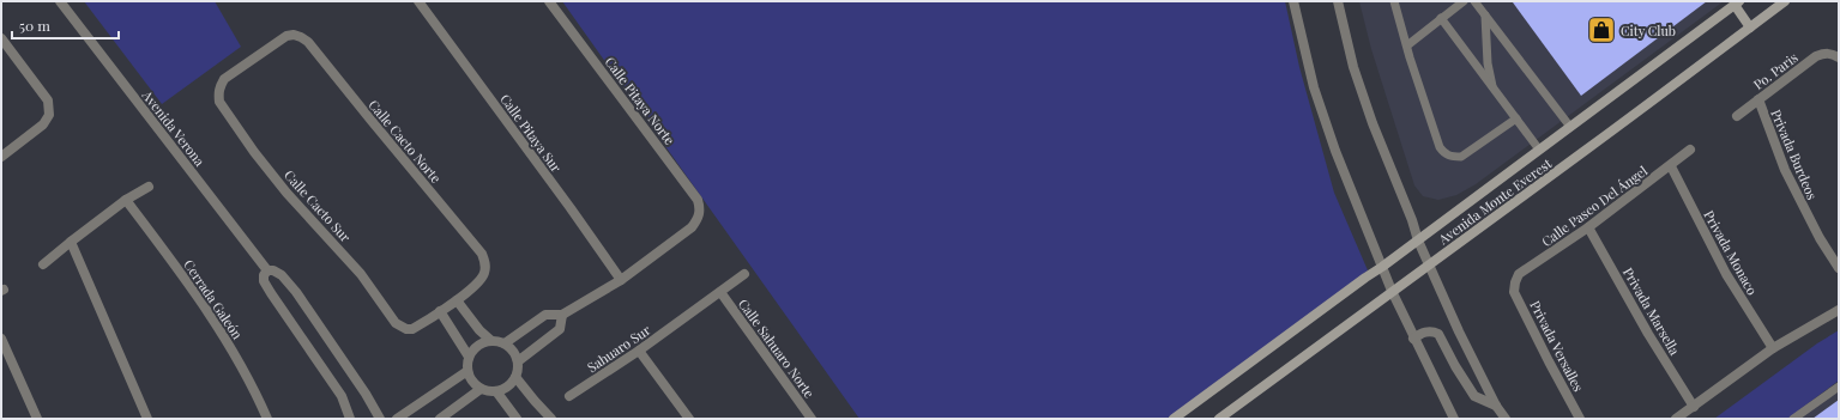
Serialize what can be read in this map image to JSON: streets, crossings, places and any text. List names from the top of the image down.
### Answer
{
  "streets": {
    "main road": ["Avenida Monte Everest"],
    "street": [
      "Po. Paris",
      "Calle Pitaya Norte",
      "Avenida Verona",
      "Calle Pitaya Sur",
      "Calle Cacto Norte",
      "Privada Burdeos",
      "Calle Cacto Sur",
      "Calle Paseo Del Ángel",
      "Privada Monaco",
      "Cerrada Galeón",
      "Privada Marsella",
      "Privada Versalles",
      "Sahuaro Sur",
      "Calle Sahuaro Norte"
    ]
  },
  "crossings": [
    ["Po. Paris", "Privada Burdeos"],
    ["Calle Pitaya Norte", "Calle Pitaya Sur"],
    ["Calle Cacto Norte", "Calle Cacto Sur"],
    ["Calle Paseo Del Ángel", "Privada Monaco"],
    ["Calle Paseo Del Ángel", "Privada Marsella"],
    ["Calle Paseo Del Ángel", "Privada Versalles"],
    ["Sahuaro Sur", "Calle Sahuaro Norte"]
  ],
  "places": {
    "shop": ["City Club"]
  },
  "scale_bar": "50 m"
}
